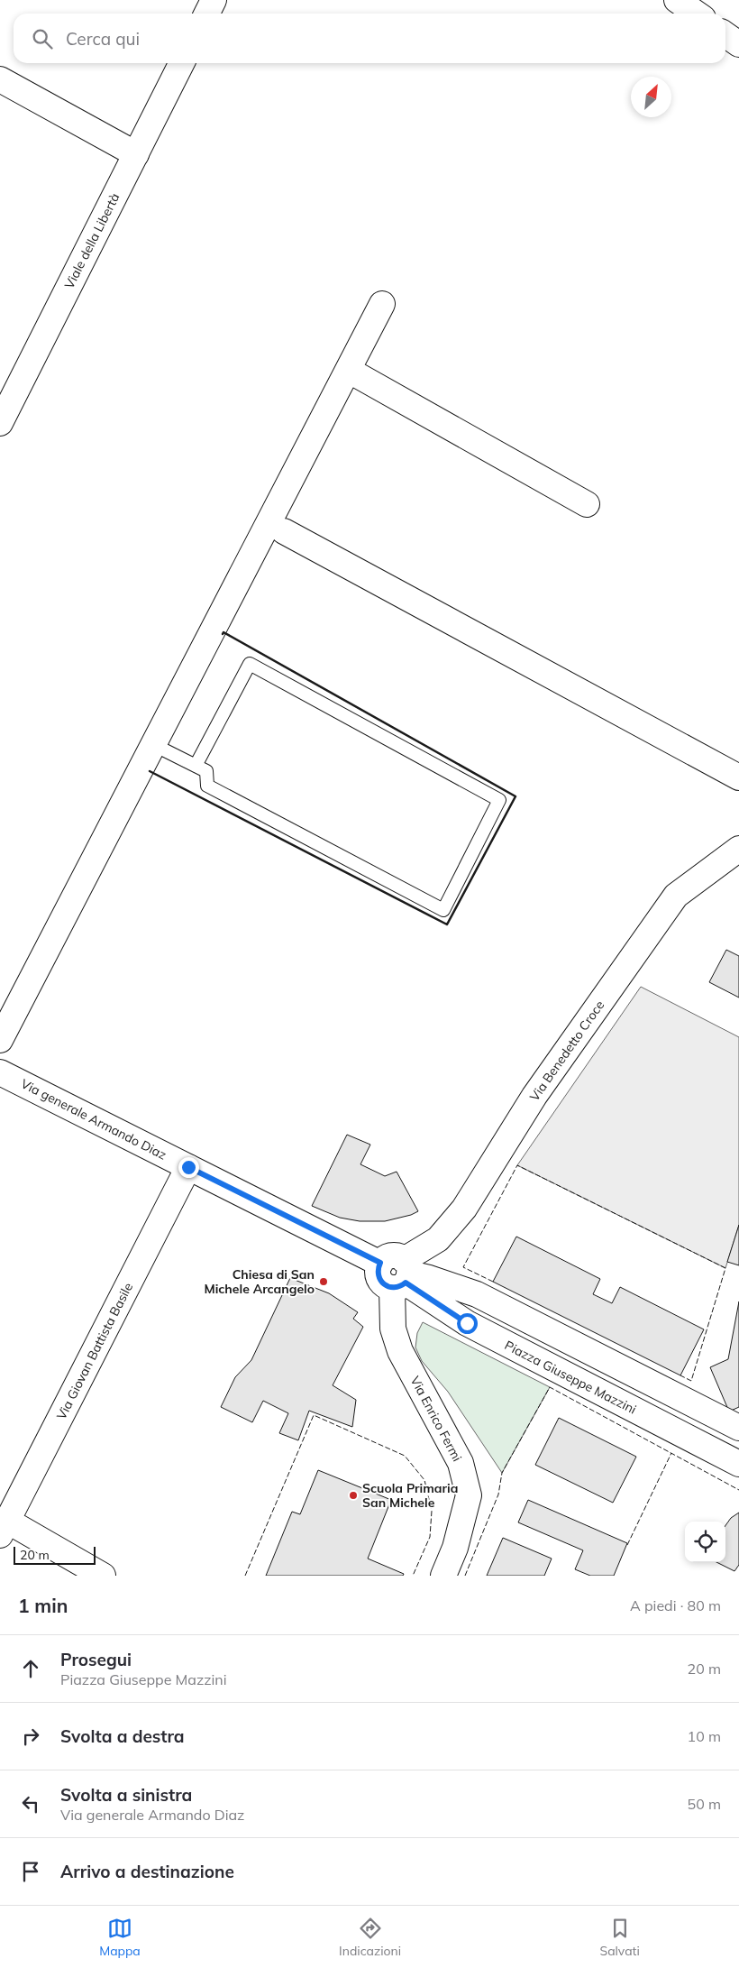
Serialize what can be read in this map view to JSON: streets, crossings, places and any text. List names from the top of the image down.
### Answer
{
  "streets": {
    "street": [
      "Viale della Libertà",
      "Via Benedetto Croce",
      "Via generale Armando Diaz",
      "Via Giovan Battista Basile",
      "Piazza Giuseppe Mazzini",
      "Via Enrico Fermi"
    ]
  },
  "crossings": [
    ["Via Benedetto Croce", "Via generale Armando Diaz"],
    ["Via Benedetto Croce", "Piazza Giuseppe Mazzini"],
    ["Via Benedetto Croce", "Via Enrico Fermi"],
    ["Via generale Armando Diaz", "Via Giovan Battista Basile"],
    ["Via generale Armando Diaz", "Piazza Giuseppe Mazzini"],
    ["Via generale Armando Diaz", "Via Enrico Fermi"],
    ["Piazza Giuseppe Mazzini", "Via Enrico Fermi"]
  ],
  "places": ["Chiesa di San Michele Arcangelo", "Scuola Primaria San Michele"],
  "scale_bar": "20 m",
  "north": "top right",
  "page": {
    "search": "Cerca qui",
    "scale": "20 m",
    "heading": ["1 min", "A piedi · 80 m"],
    "list": [
      ["Prosegui", "Piazza Giuseppe Mazzini", "20 m"],
      ["Svolta a destra", "10 m"],
      ["Svolta a sinistra", "Via generale Armando Diaz", "50 m"],
      "Arrivo a destinazione"
    ],
    "nav": ["Mappa", "Indicazioni", "Salvati"]
  }
}
